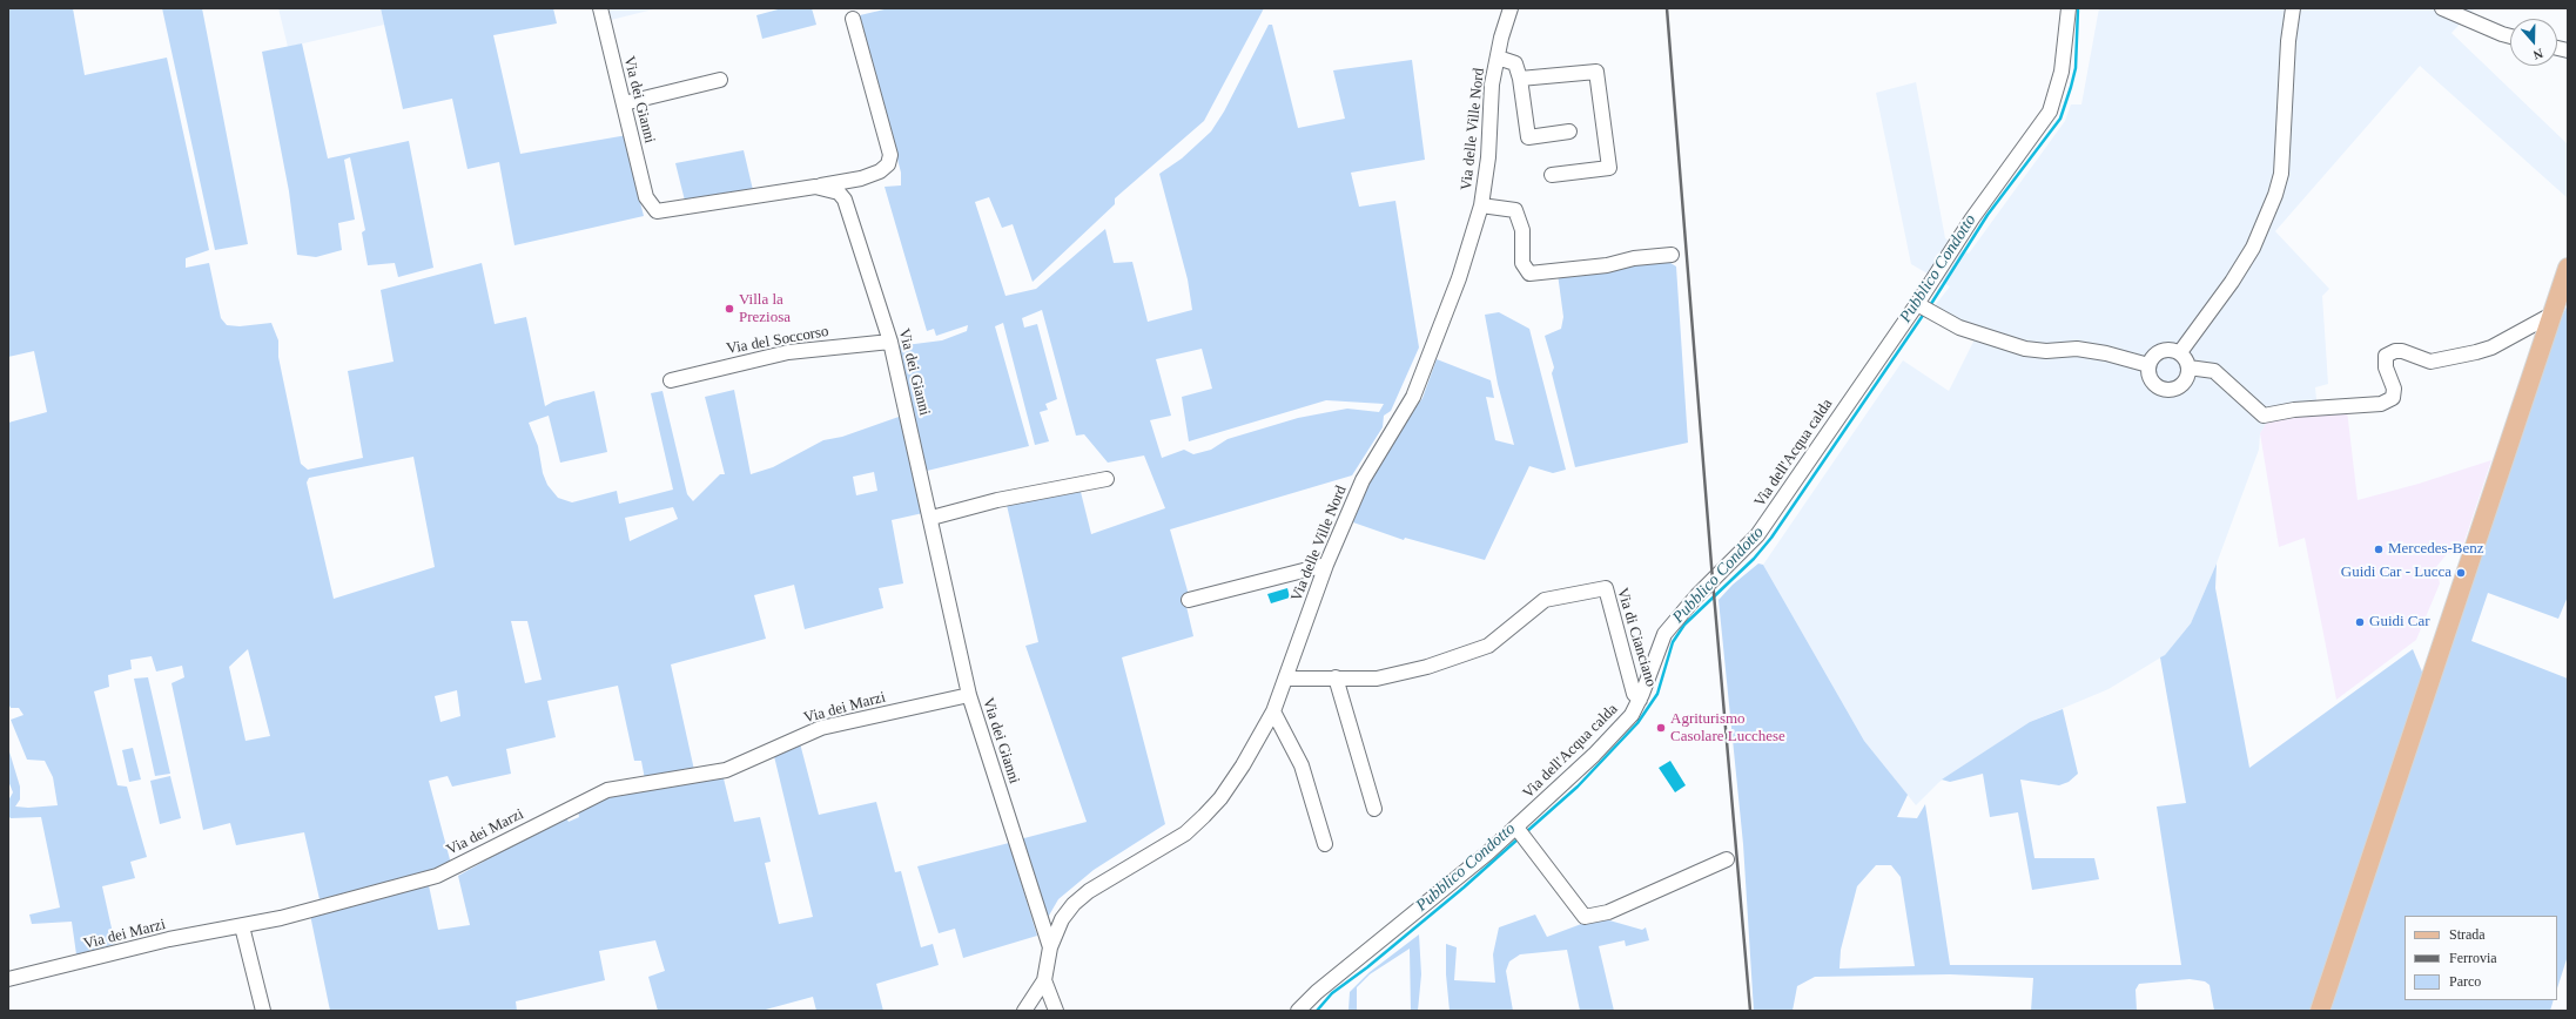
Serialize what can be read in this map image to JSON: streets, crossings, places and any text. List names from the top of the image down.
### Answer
{
  "streets": {
    "street": [
      "Via dei Gianni",
      "Via delle Ville Nord",
      "Via del Soccorso",
      "Via dell'Acqua calda",
      "Via di Cianciano",
      "Via dei Marzi"
    ]
  },
  "crossings": [
    ["Via dei Gianni", "Via delle Ville Nord"],
    ["Via dei Gianni", "Via del Soccorso"],
    ["Via dei Gianni", "Via dei Marzi"],
    ["Via delle Ville Nord", "Via di Cianciano"],
    ["Via dell'Acqua calda", "Via di Cianciano"]
  ],
  "water": ["Pubblico Condotto"],
  "places": [
    "Villa la Preziosa",
    "Mercedes-Benz",
    "Guidi Car - Lucca",
    "Guidi Car",
    "Agriturismo Casolare Lucchese"
  ],
  "legend": ["Strada", "Ferrovia", "Parco"],
  "north": "bottom"
}
